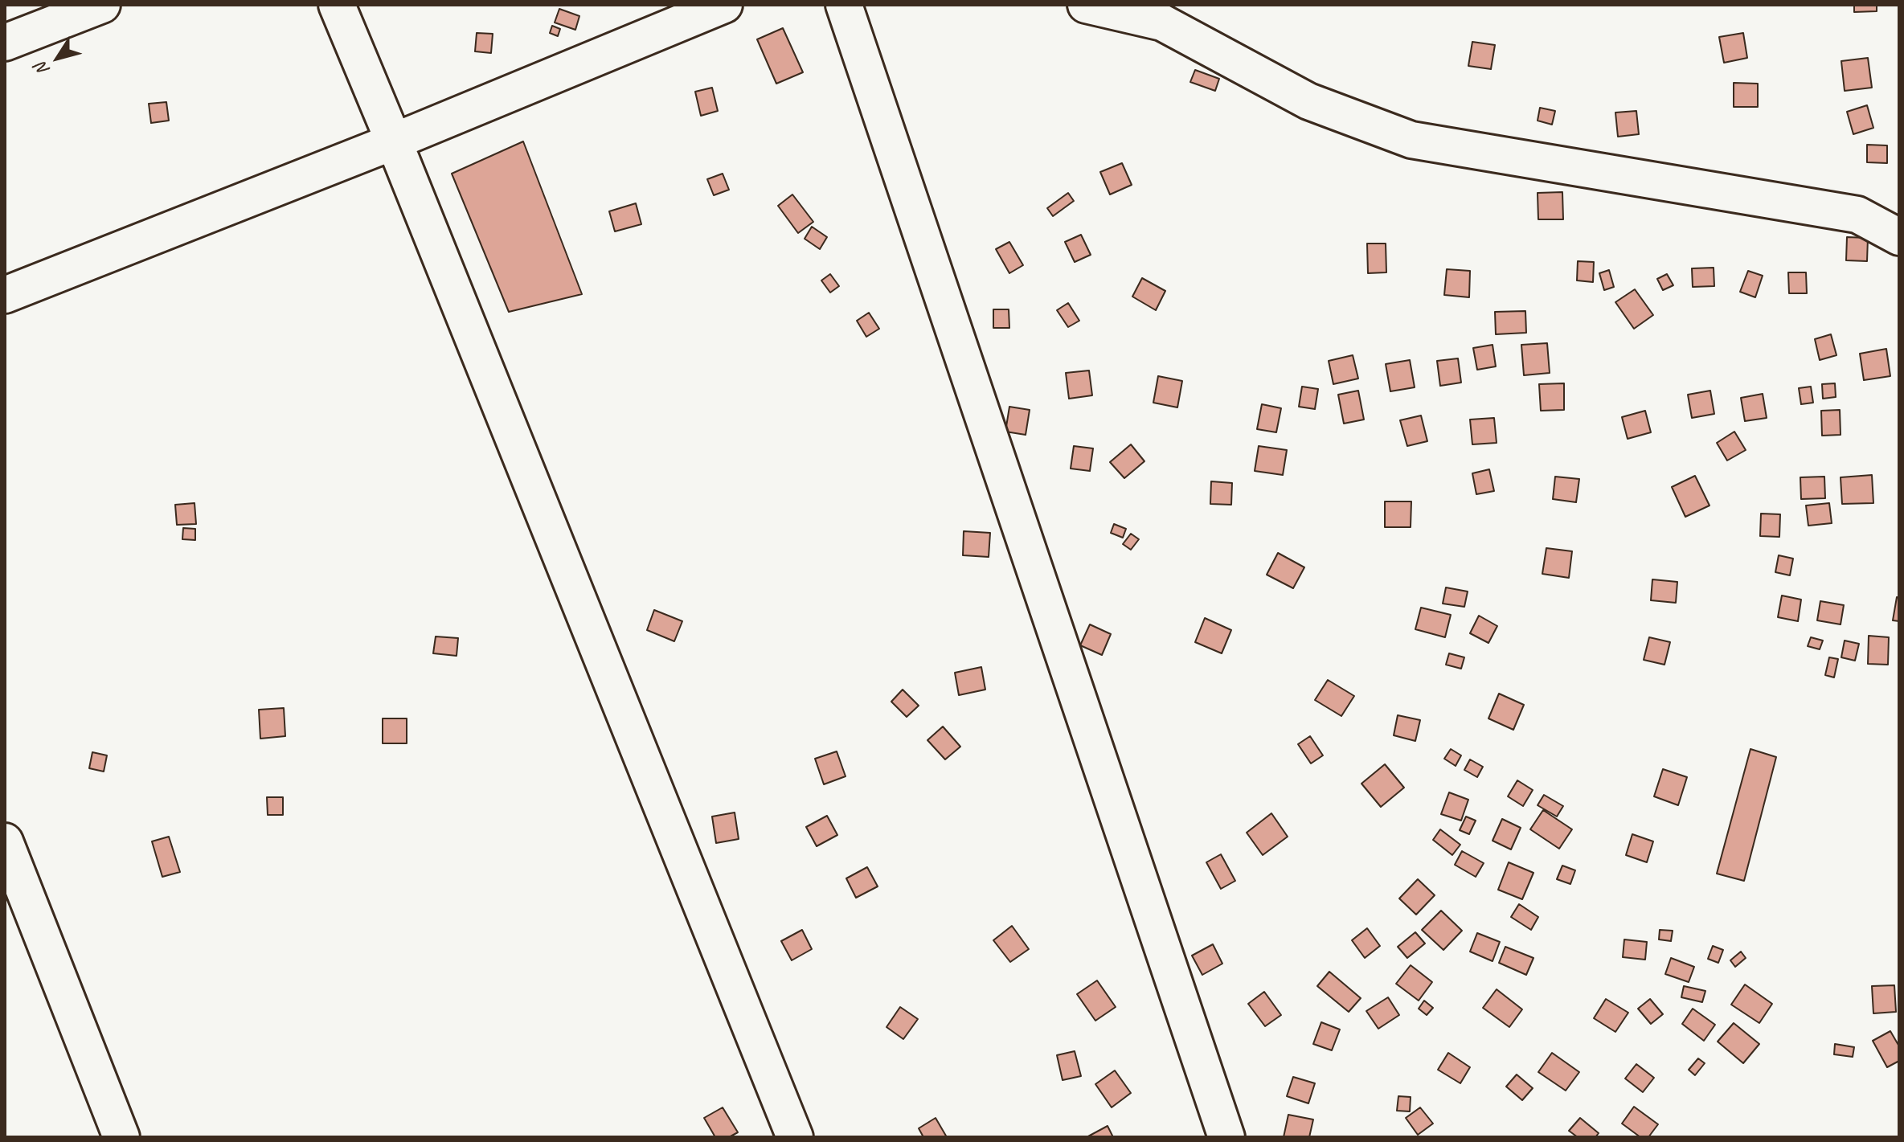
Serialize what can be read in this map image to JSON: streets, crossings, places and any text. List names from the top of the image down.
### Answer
{
  "north": "bottom left"
}
